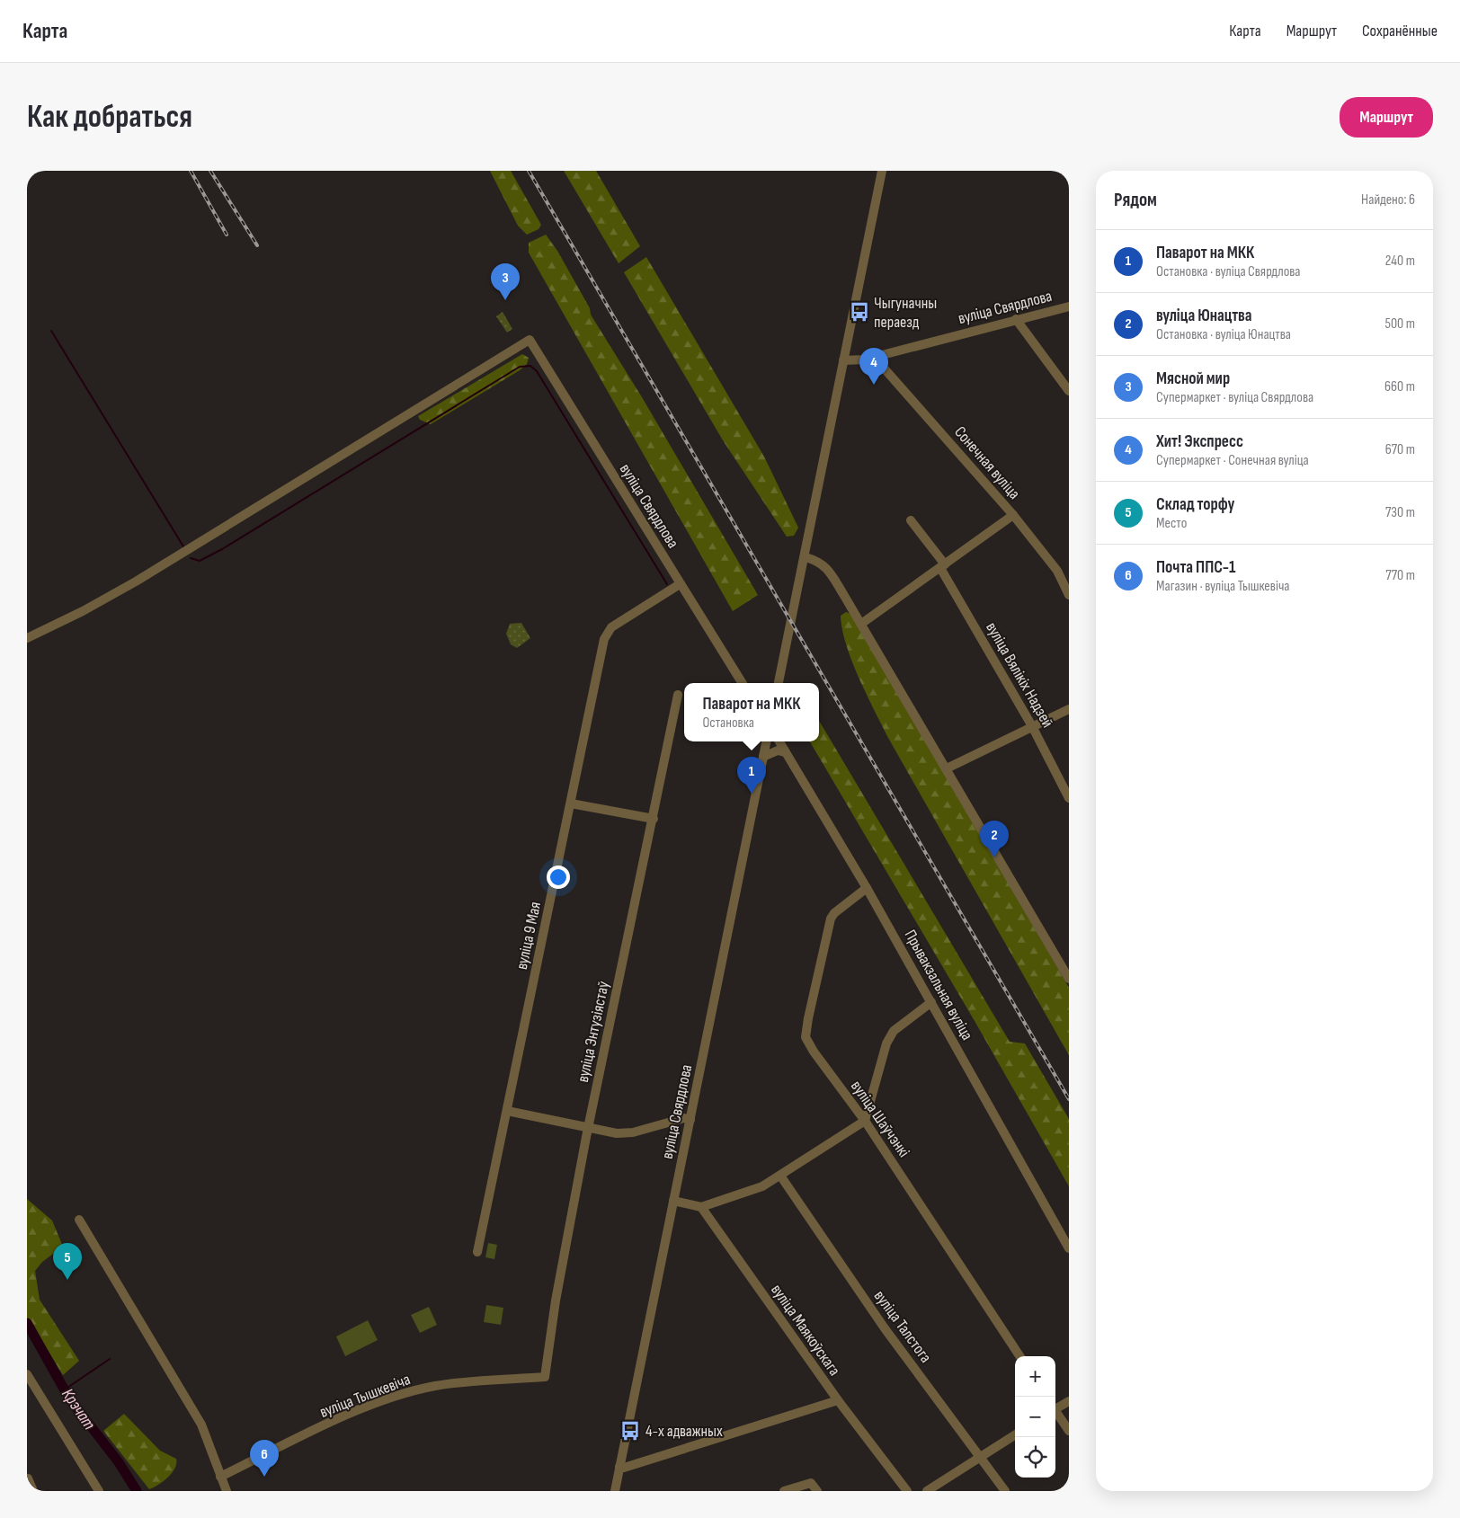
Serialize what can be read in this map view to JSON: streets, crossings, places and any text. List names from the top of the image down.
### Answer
{
  "streets": {
    "street": [
      "вуліца Свярдлова",
      "Сонечная вуліца",
      "вуліца Вялікіх Надзей",
      "вуліца 9 Мая",
      "Прывакзальная вуліца",
      "вуліца Энтузіястаў",
      "вуліца Шаўчэнкі",
      "вуліца Талстога",
      "вуліца Маякоўскага",
      "вуліца Тышкевіча"
    ]
  },
  "crossings": [
    ["вуліца Свярдлова", "Сонечная вуліца"],
    ["вуліца Свярдлова", "вуліца 9 Мая"],
    ["Прывакзальная вуліца", "вуліца Шаўчэнкі"],
    ["вуліца Энтузіястаў", "вуліца Тышкевіча"]
  ],
  "water": ["Крэчат"],
  "places": {
    "bus stop": ["Чыгуначны пераезд", "4-х адважных"]
  },
  "page": {
    "header": "Карта",
    "nav": ["Карта", "Маршрут", "Сохранённые"],
    "buttons": "Маршрут",
    "title": "Как добраться",
    "heading": ["Рядом", "Найдено: 6"],
    "list": [
      {
        "mark": "1",
        "name": "Паварот на МКК",
        "note": "Остановка · вуліца Свярдлова",
        "value": "240 m"
      },
      {
        "mark": "2",
        "name": "вуліца Юнацтва",
        "note": "Остановка · вуліца Юнацтва",
        "value": "500 m"
      },
      {
        "mark": "3",
        "name": "Мясной мир",
        "note": "Супермаркет · вуліца Свярдлова",
        "value": "660 m"
      },
      {
        "mark": "4",
        "name": "Хит! Экспресс",
        "note": "Супермаркет · Сонечная вуліца",
        "value": "670 m"
      },
      {
        "mark": "5",
        "name": "Склад торфу",
        "note": "Место",
        "value": "730 m"
      },
      {
        "mark": "6",
        "name": "Почта ППС-1",
        "note": "Магазин · вуліца Тышкевіча",
        "value": "770 m"
      }
    ],
    "pins": [
      "3",
      "4",
      "1",
      "2",
      "5",
      "6"
    ],
    "popup": ["Паварот на МКК", "Остановка"],
    "map_buttons": ["+", "−"]
  }
}
